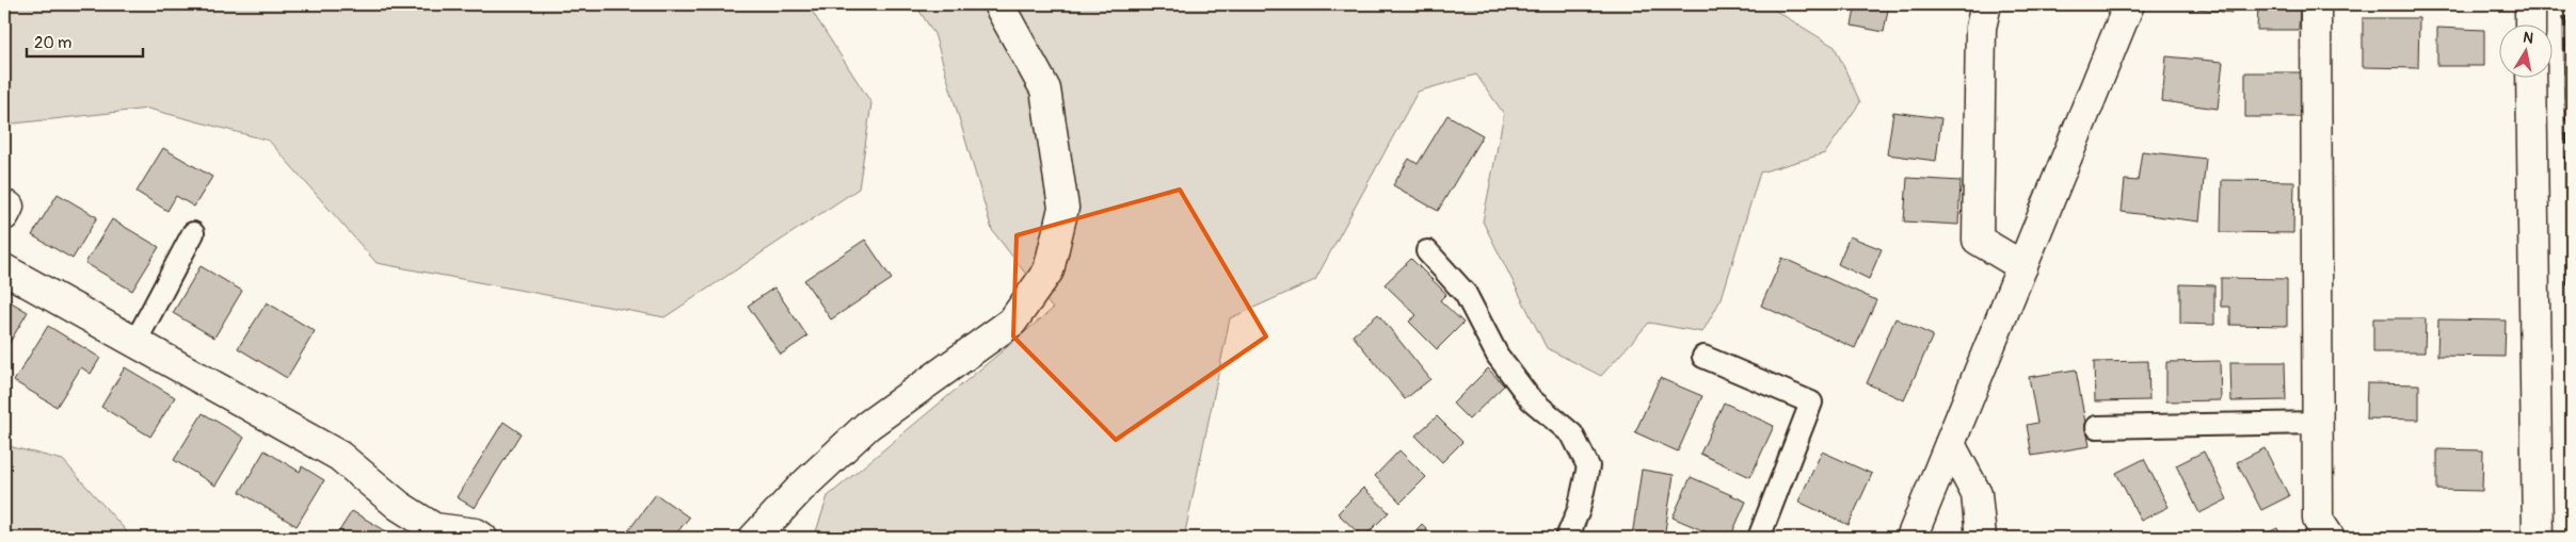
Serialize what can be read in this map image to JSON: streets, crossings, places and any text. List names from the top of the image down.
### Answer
{
  "scale_bar": "20 m",
  "north": "top"
}
